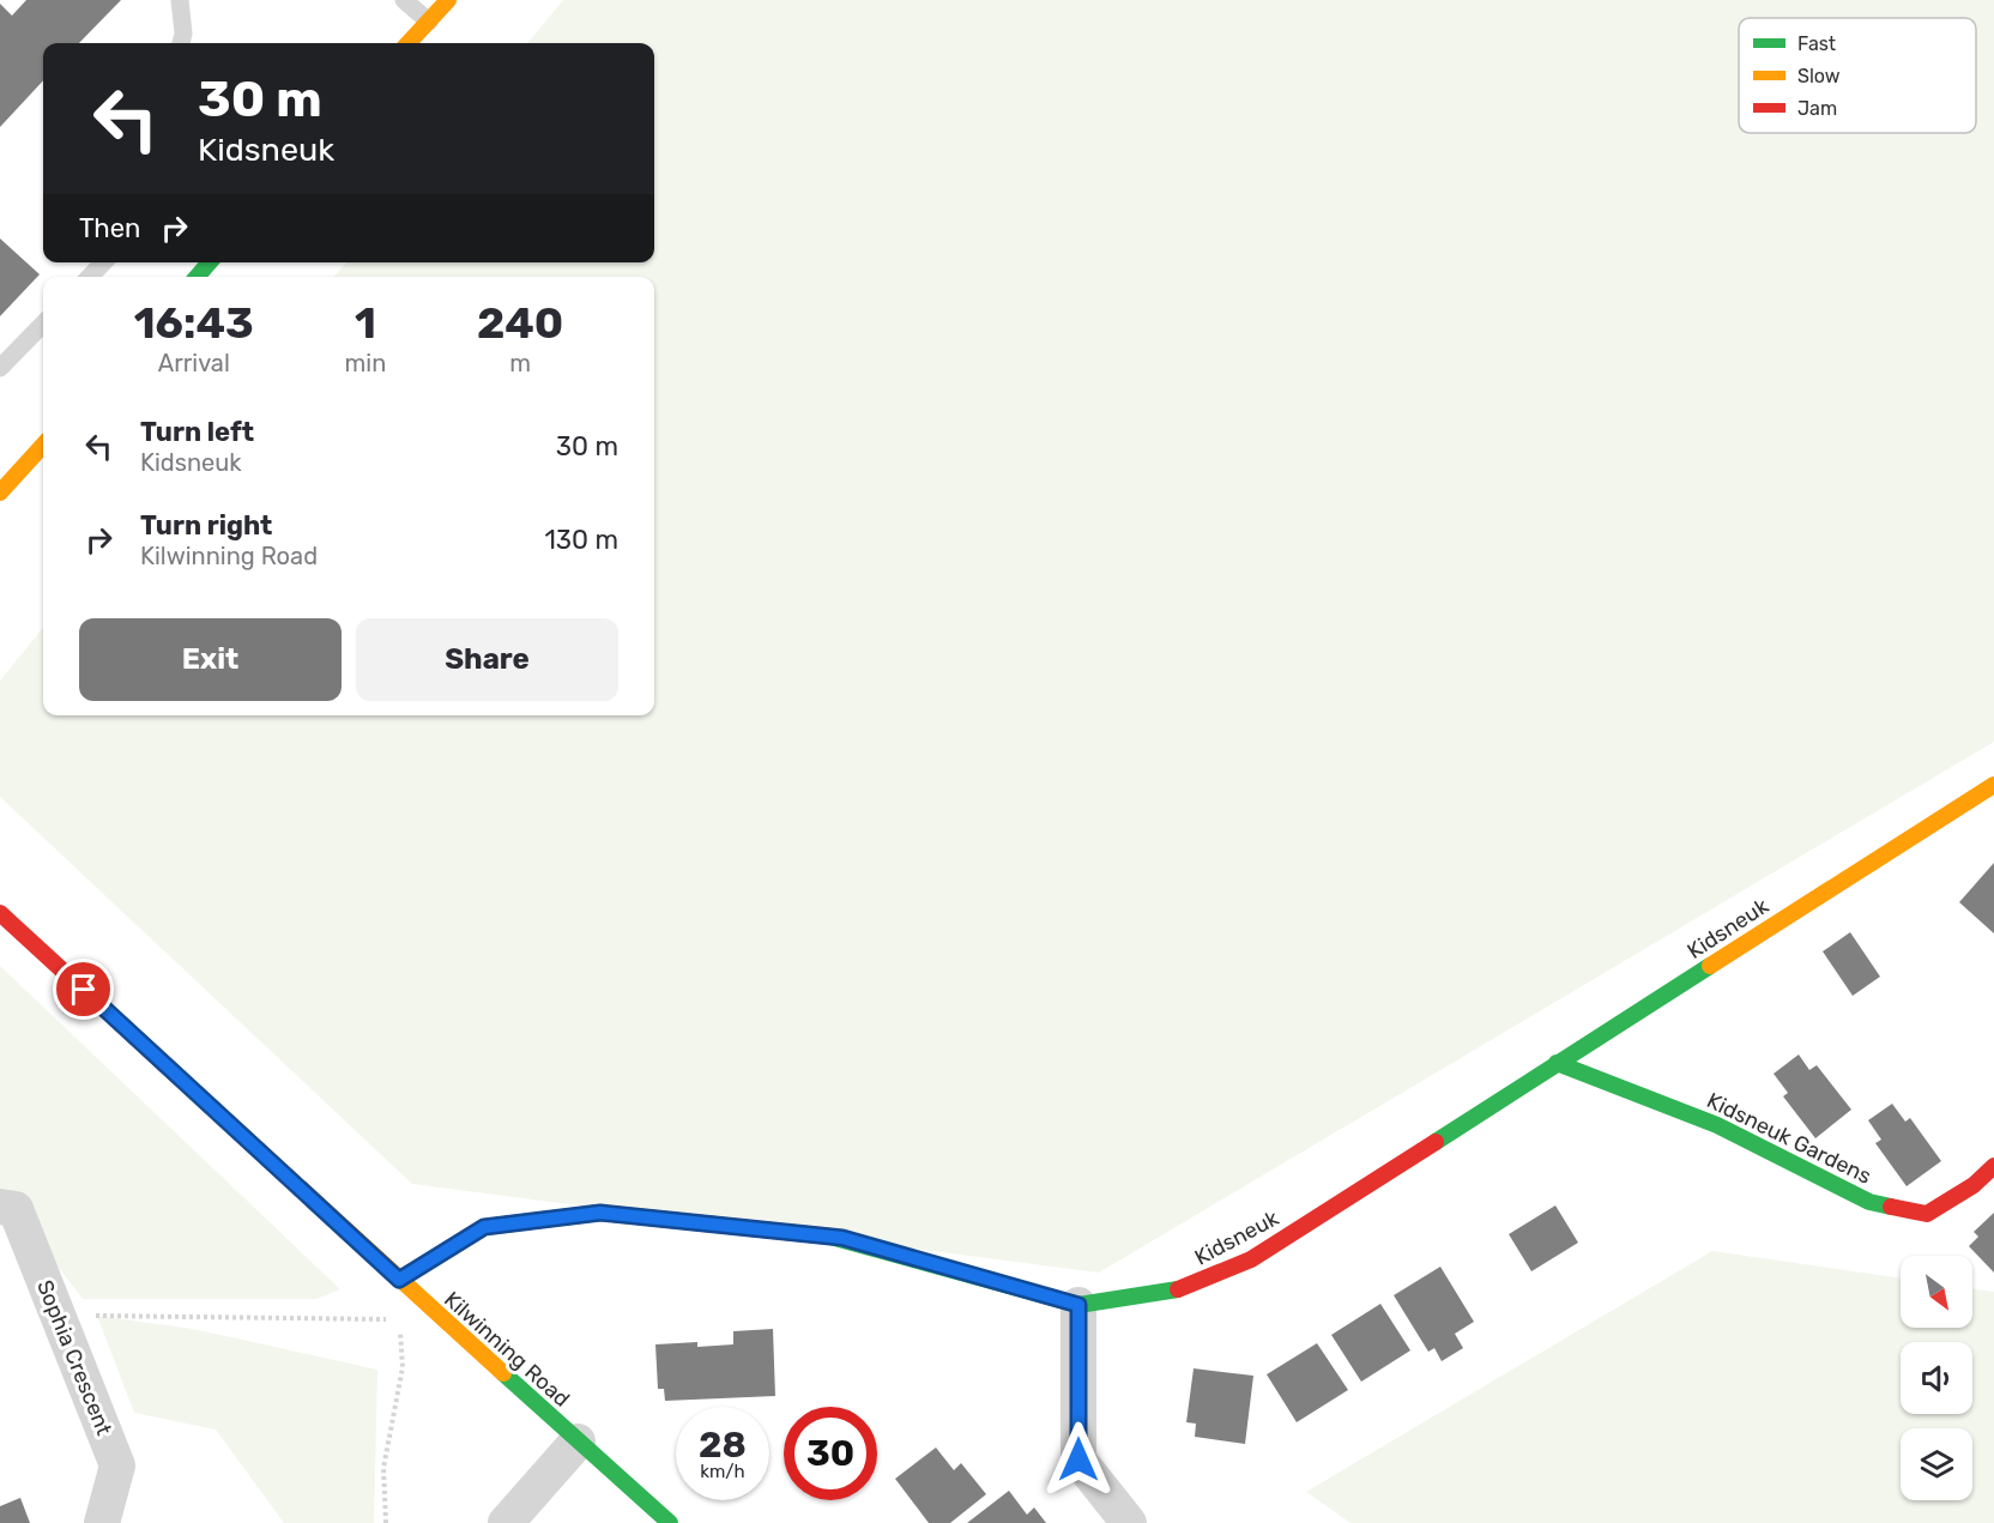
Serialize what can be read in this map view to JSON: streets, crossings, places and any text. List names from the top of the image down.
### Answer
{
  "streets": {
    "street": [
      "Kidsneuk",
      "Kidsneuk Gardens",
      "Kilwinning Road",
      "Sophia Crescent"
    ]
  },
  "crossings": [
    ["Kidsneuk", "Kidsneuk Gardens"],
    ["Kidsneuk", "Kilwinning Road"]
  ],
  "legend": ["Fast", "Slow", "Jam"],
  "north": "bottom right",
  "page": {
    "turn": ["30 m", "Kidsneuk"],
    "then": "Then",
    "eta": [
      "16:43",
      "Arrival",
      "1",
      "min",
      "240",
      "m"
    ],
    "list": [
      {
        "name": "Turn left",
        "note": "Kidsneuk",
        "value": "30 m"
      },
      {
        "name": "Turn right",
        "note": "Kilwinning Road",
        "value": "130 m"
      }
    ],
    "buttons": ["Exit", "Share"],
    "speed": "28 km/h",
    "limit": "30"
  }
}
